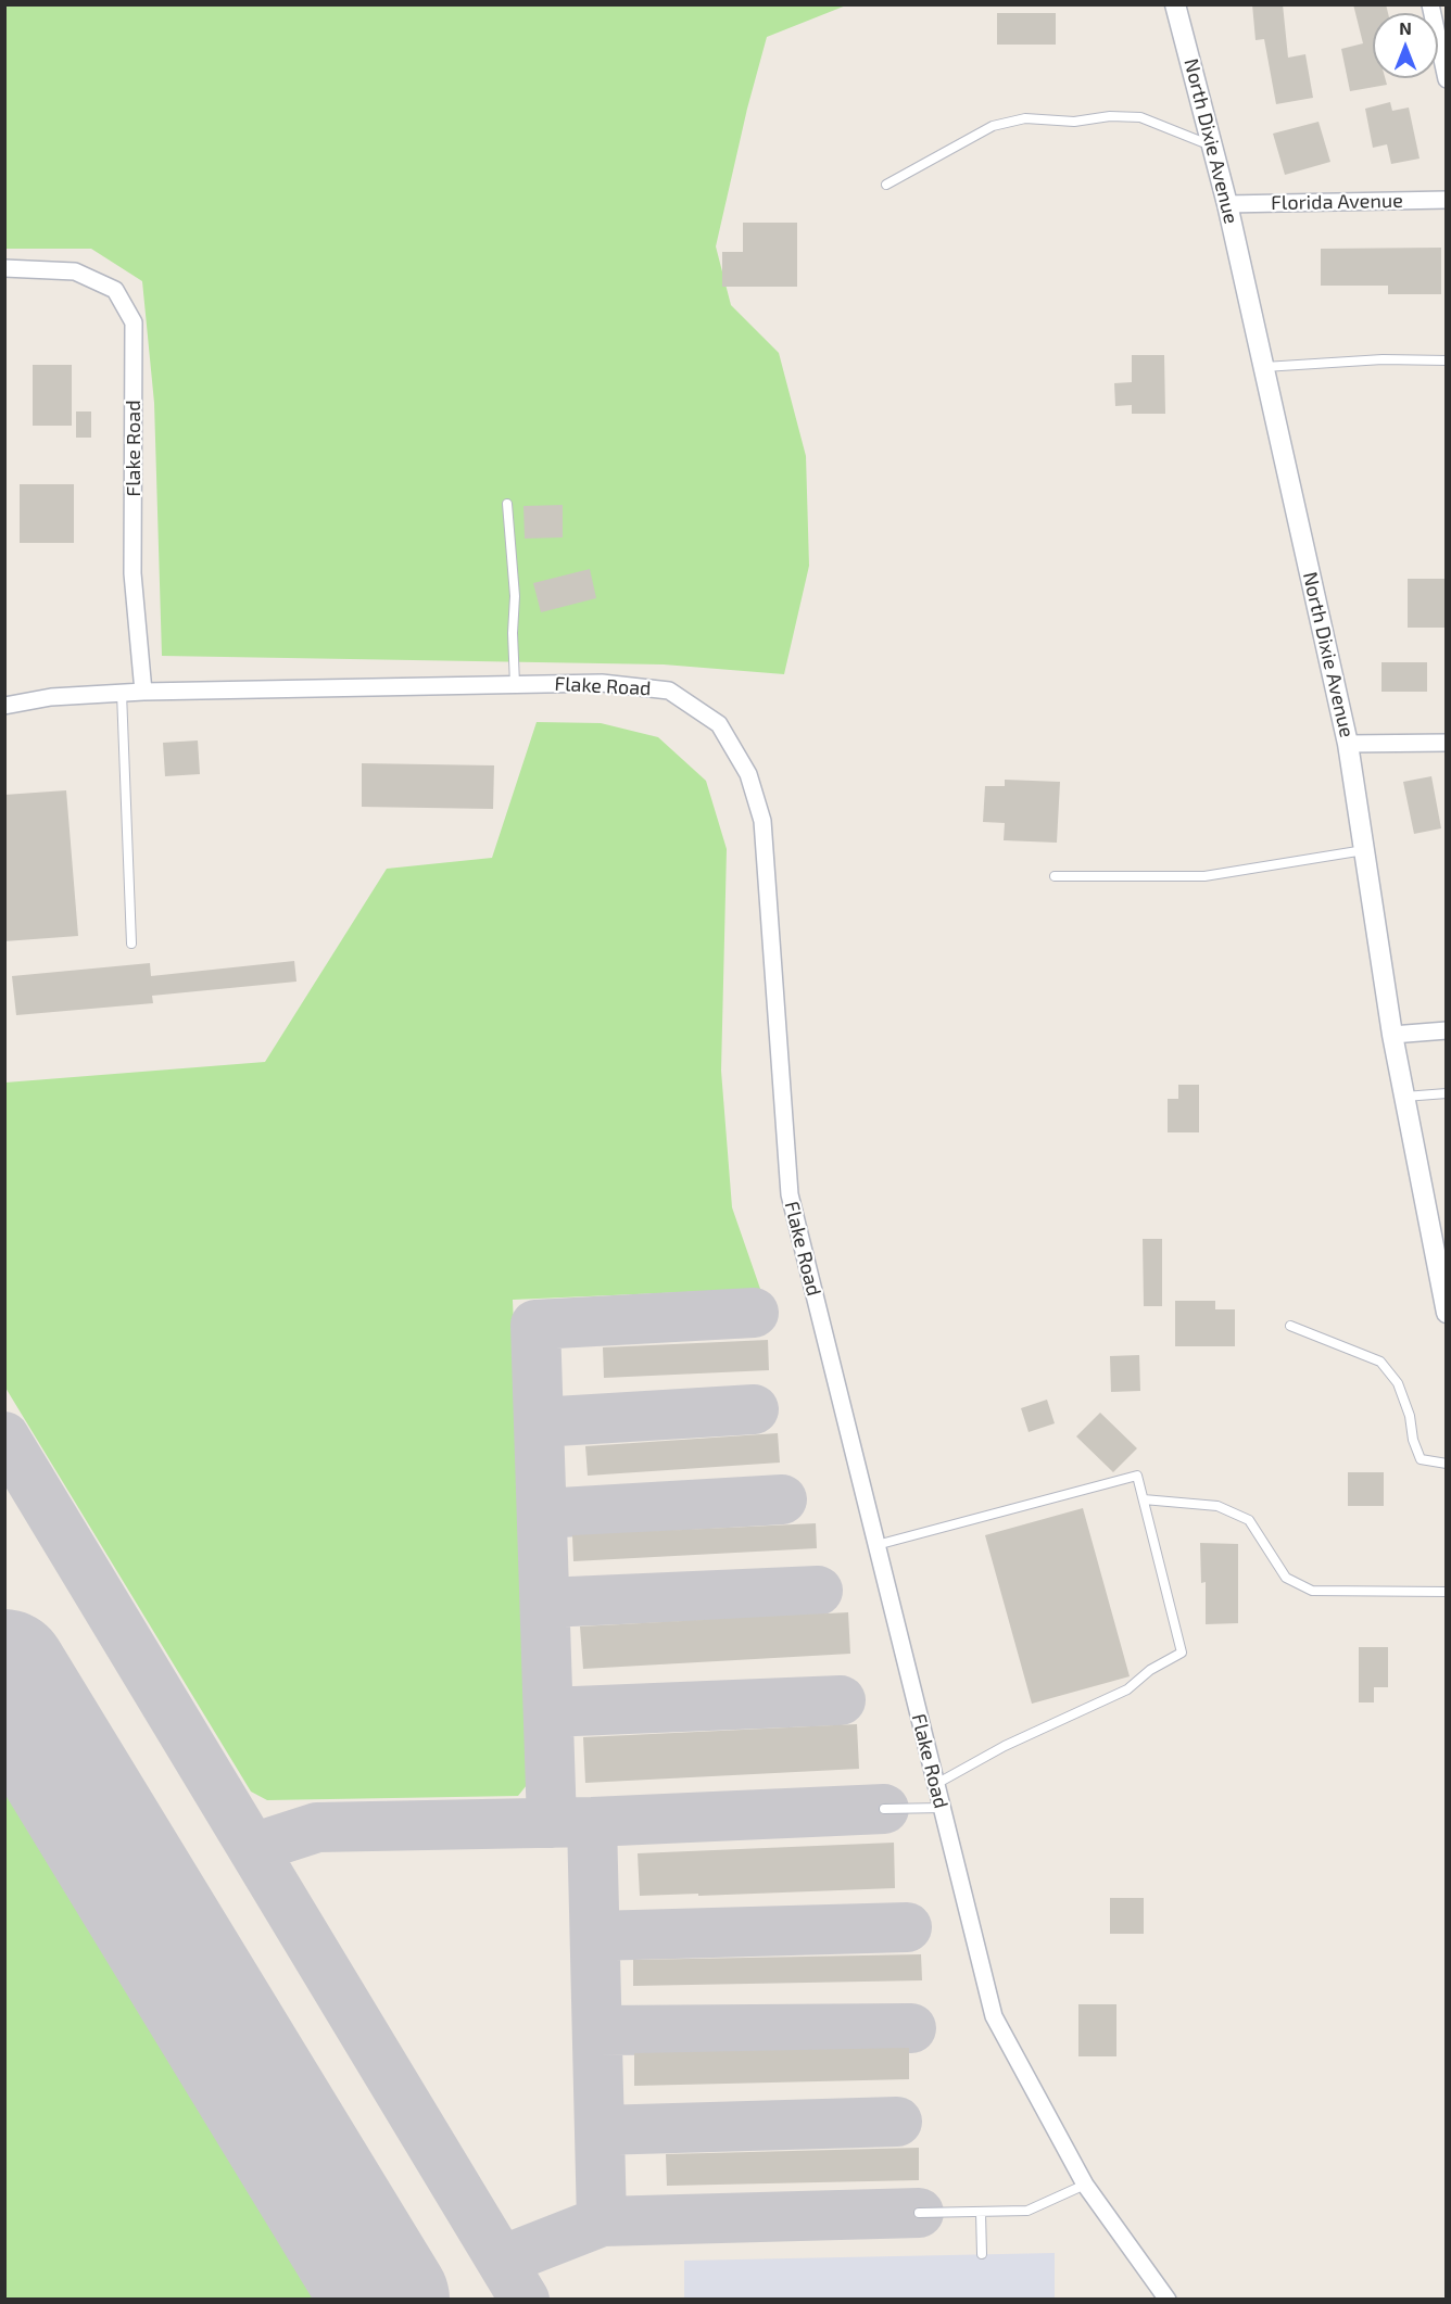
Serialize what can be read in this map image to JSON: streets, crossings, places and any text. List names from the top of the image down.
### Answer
{
  "streets": {
    "street": ["North Dixie Avenue", "Florida Avenue", "Flake Road"]
  },
  "crossings": [
    ["North Dixie Avenue", "Florida Avenue"]
  ],
  "north": "top"
}
